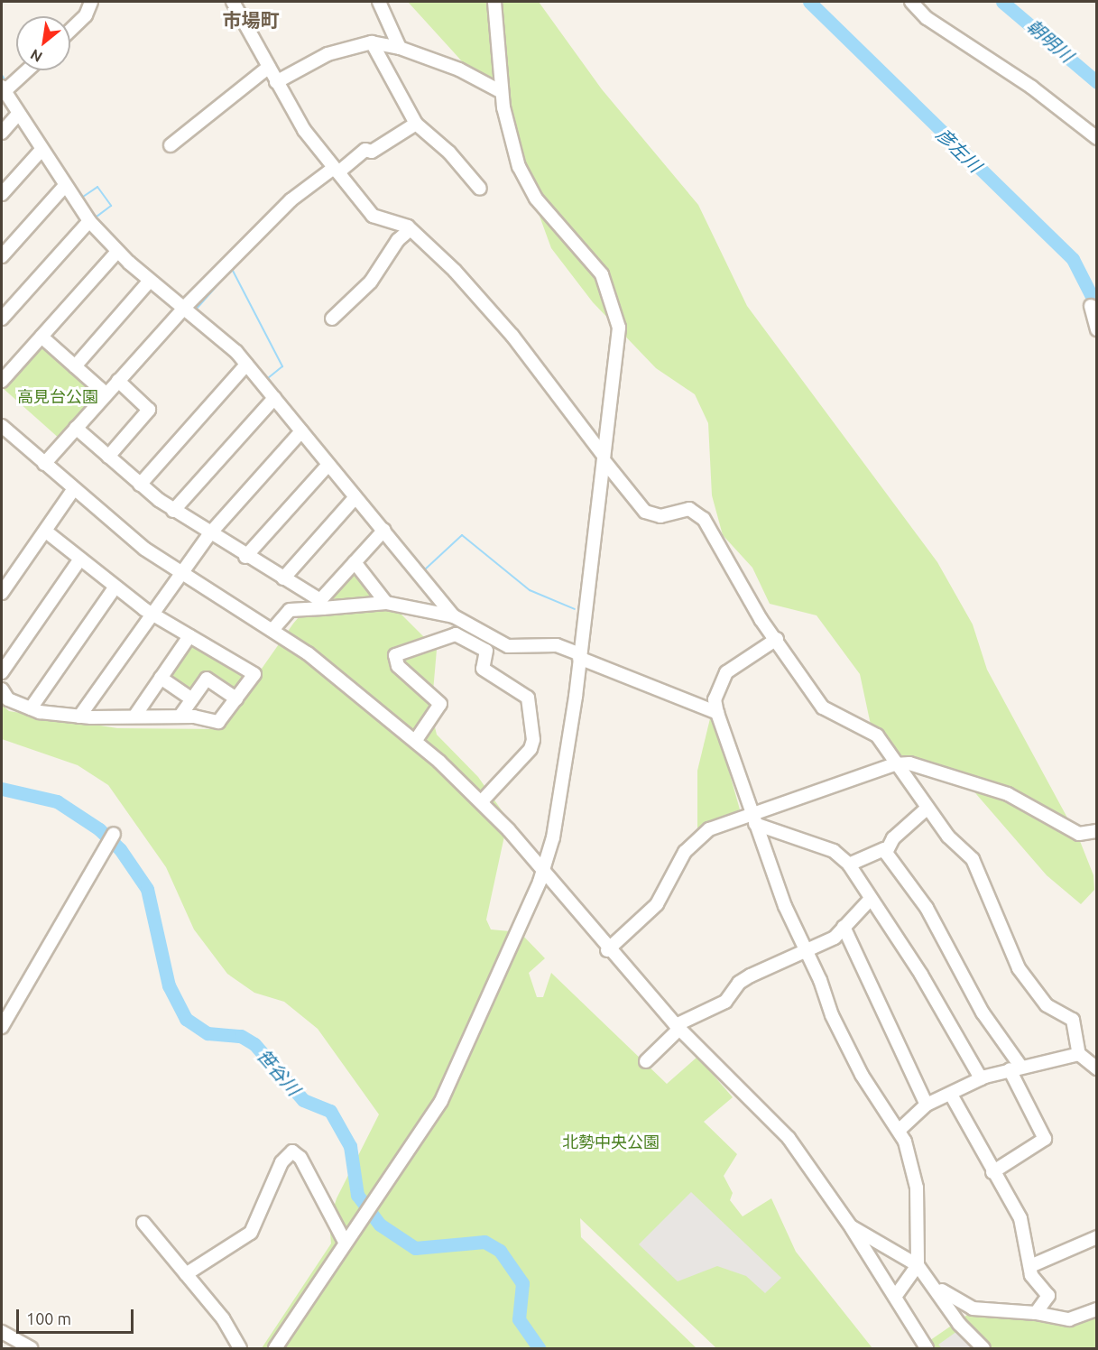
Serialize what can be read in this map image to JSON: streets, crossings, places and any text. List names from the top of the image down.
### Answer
{
  "districts": ["市場町"],
  "water": ["朝明川", "彦左川", "笹谷川"],
  "parks": ["高見台公園", "北勢中央公園"],
  "scale_bar": "100 m",
  "north": "bottom left"
}
